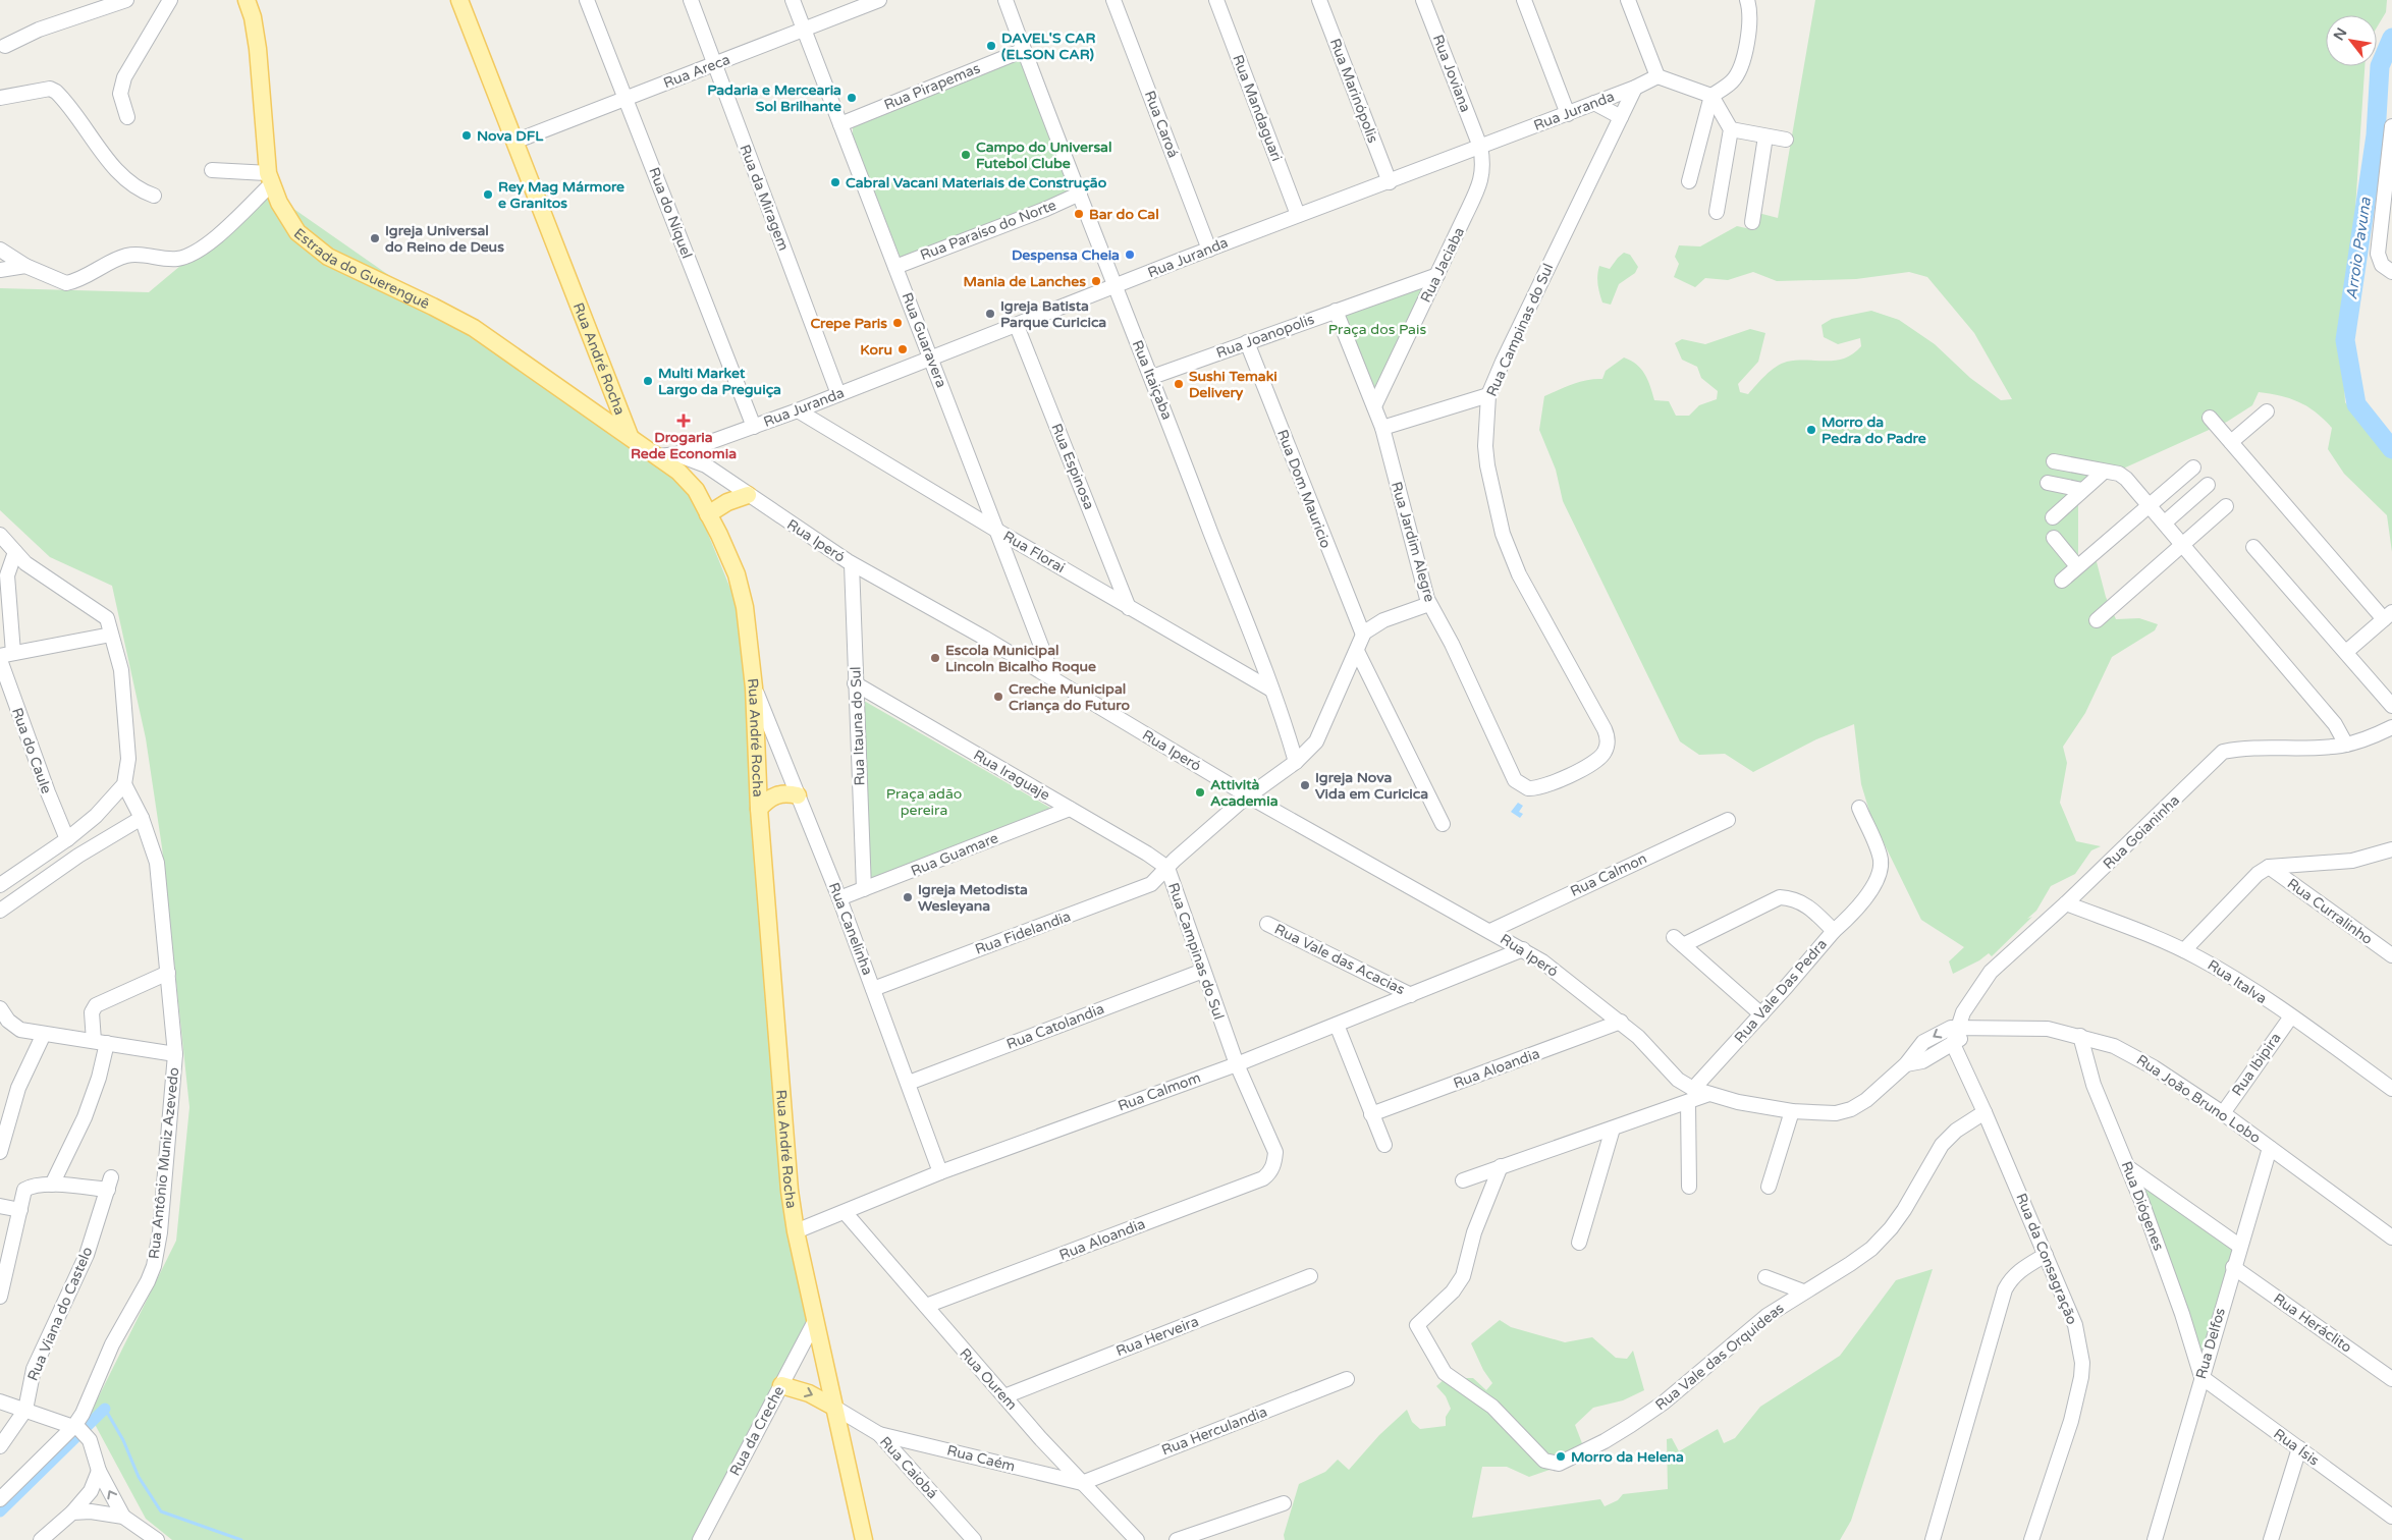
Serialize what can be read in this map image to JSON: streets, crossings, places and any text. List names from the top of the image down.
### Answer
{
  "streets": {
    "main road": ["Estrada do Guerenguê", "Rua André Rocha"],
    "street": [
      "Rua Areca",
      "Rua Joviana",
      "Rua Pirapemas",
      "Rua Marinópolis",
      "Rua Mandaguari",
      "Rua Juranda",
      "Rua Caroá",
      "Rua da Miragem",
      "Rua do Níquel",
      "Rua Paraíso do Norte",
      "Rua Jaciaba",
      "Rua Campinas do Sul",
      "Rua Joanopolis",
      "Rua Guaravera",
      "Rua Itaiçaba",
      "Rua Espinosa",
      "Rua Dom Mauricio",
      "Rua Iperó",
      "Rua Jardim Alegre",
      "Rua Florai",
      "Rua Itauna do Sul",
      "Rua do Caule",
      "Rua Iraguaje",
      "Rua Goianinha",
      "Rua Guamare",
      "Rua Calmon",
      "Rua Curralinho",
      "Rua Canelinha",
      "Rua Fidelandia",
      "Rua Vale das Acacias",
      "Rua Italva",
      "Rua Vale Das Pedra",
      "Rua Catolandia",
      "Rua Ibipira",
      "Rua Aloandia",
      "Rua Calmom",
      "Rua João Bruno Lobo",
      "Rua Antônio Muniz Azevedo",
      "Rua Diógenes",
      "Rua da Consagração",
      "Rua Viana do Castelo",
      "Rua Heráclito",
      "Rua Herveira",
      "Rua Delfos",
      "Rua Vale das Orquideas",
      "Rua Ourem",
      "Rua da Creche",
      "Rua Herculandia",
      "Rua Ísis",
      "Rua Caém",
      "Rua Caiobá"
    ]
  },
  "crossings": [
    ["Rua Areca", "Rua da Miragem"],
    ["Rua Areca", "Rua do Níquel"],
    ["Rua Areca", "Rua Guaravera"],
    ["Rua Areca", "Rua André Rocha"],
    ["Rua Joviana", "Rua Juranda"],
    ["Rua Joviana", "Rua Jaciaba"],
    ["Rua Pirapemas", "Rua Guaravera"],
    ["Rua Pirapemas", "Rua Itaiçaba"],
    ["Rua Marinópolis", "Rua Juranda"],
    ["Rua Mandaguari", "Rua Juranda"],
    ["Rua Juranda", "Rua Caroá"],
    ["Rua Juranda", "Rua da Miragem"],
    ["Rua Juranda", "Rua do Níquel"],
    ["Rua Juranda", "Rua Jaciaba"],
    ["Rua Juranda", "Rua Campinas do Sul"],
    ["Rua Juranda", "Rua Guaravera"],
    ["Rua Juranda", "Rua André Rocha"],
    ["Rua Juranda", "Rua Itaiçaba"],
    ["Rua Juranda", "Rua Espinosa"],
    ["Rua Juranda", "Rua Iperó"],
    ["Rua Juranda", "Rua Florai"],
    ["Rua Paraíso do Norte", "Rua Guaravera"],
    ["Rua Paraíso do Norte", "Rua Itaiçaba"],
    ["Rua Jaciaba", "Rua Joanopolis"],
    ["Rua Jaciaba", "Rua Jardim Alegre"],
    ["Estrada do Guerenguê", "Rua André Rocha"],
    ["Rua Campinas do Sul", "Rua Itaiçaba"],
    ["Rua Campinas do Sul", "Rua Dom Mauricio"],
    ["Rua Campinas do Sul", "Rua Iperó"],
    ["Rua Campinas do Sul", "Rua Jardim Alegre"],
    ["Rua Campinas do Sul", "Rua Iraguaje"],
    ["Rua Campinas do Sul", "Rua Fidelandia"],
    ["Rua Campinas do Sul", "Rua Catolandia"],
    ["Rua Campinas do Sul", "Rua Aloandia"],
    ["Rua Campinas do Sul", "Rua Calmom"],
    ["Rua Joanopolis", "Rua Itaiçaba"],
    ["Rua Joanopolis", "Rua Dom Mauricio"],
    ["Rua Joanopolis", "Rua Jardim Alegre"],
    ["Rua Guaravera", "Rua Iperó"],
    ["Rua Guaravera", "Rua Florai"],
    ["Rua André Rocha", "Rua Canelinha"],
    ["Rua André Rocha", "Rua Calmom"],
    ["Rua André Rocha", "Rua da Creche"],
    ["Rua André Rocha", "Rua Caiobá"],
    ["Rua Itaiçaba", "Rua Florai"],
    ["Rua Espinosa", "Rua Florai"],
    ["Rua Iperó", "Rua Itauna do Sul"],
    ["Rua Iperó", "Rua Calmon"],
    ["Rua Iperó", "Rua Vale Das Pedra"],
    ["Rua Iperó", "Rua Aloandia"],
    ["Rua Iperó", "Rua Calmom"],
    ["Rua Itauna do Sul", "Rua Iraguaje"],
    ["Rua Itauna do Sul", "Rua Guamare"],
    ["Rua Iraguaje", "Rua Guamare"],
    ["Rua Iraguaje", "Rua Fidelandia"],
    ["Rua Goianinha", "Rua Italva"],
    ["Rua Goianinha", "Rua João Bruno Lobo"],
    ["Rua Goianinha", "Rua da Consagração"],
    ["Rua Guamare", "Rua Canelinha"],
    ["Rua Canelinha", "Rua Fidelandia"],
    ["Rua Canelinha", "Rua Catolandia"],
    ["Rua Canelinha", "Rua Calmom"],
    ["Rua Vale das Acacias", "Rua Calmom"],
    ["Rua Italva", "Rua Ibipira"],
    ["Rua Ibipira", "Rua João Bruno Lobo"],
    ["Rua Aloandia", "Rua Ourem"],
    ["Rua Calmom", "Rua Ourem"],
    ["Rua João Bruno Lobo", "Rua Diógenes"],
    ["Rua João Bruno Lobo", "Rua Delfos"],
    ["Rua Diógenes", "Rua Delfos"],
    ["Rua Diógenes", "Rua Ísis"],
    ["Rua da Consagração", "Rua Vale das Orquideas"],
    ["Rua Heráclito", "Rua Delfos"],
    ["Rua Herveira", "Rua Ourem"],
    ["Rua Delfos", "Rua Ísis"],
    ["Rua Ourem", "Rua Herculandia"],
    ["Rua Ourem", "Rua Caém"],
    ["Rua Herculandia", "Rua Caém"],
    ["Rua Caém", "Rua Caiobá"]
  ],
  "water": ["Arroio Pavuna"],
  "parks": ["Praça dos Pais", "Praça adão pereira"],
  "places": {
    "other": [
      "DAVEL'S CAR (ELSON CAR)",
      "Padaria e Mercearia Sol Brilhante",
      "Nova DFL",
      "Campo do Universal Futebol Clube",
      "Cabral Vacani Materiais de Construção",
      "Rey Mag Mármore e Granitos",
      "Bar do Cal",
      "Igreja Universal do Reino de Deus",
      "Despensa Cheia",
      "Mania de Lanches",
      "Igreja Batista Parque Curicica",
      "Crepe Paris",
      "Koru",
      "Multi Market Largo da Preguiça",
      "Sushi Temaki Delivery",
      "Morro da Pedra do Padre",
      "Escola Municipal Lincoln Bicalho Roque",
      "Creche Municipal Criança do Futuro",
      "Igreja Nova Vida em Curicica",
      "Attività Academia",
      "Igreja Metodista Wesleyana",
      "Morro da Helena"
    ],
    "health": ["Drogaria Rede Economia"]
  },
  "north": "top left"
}
